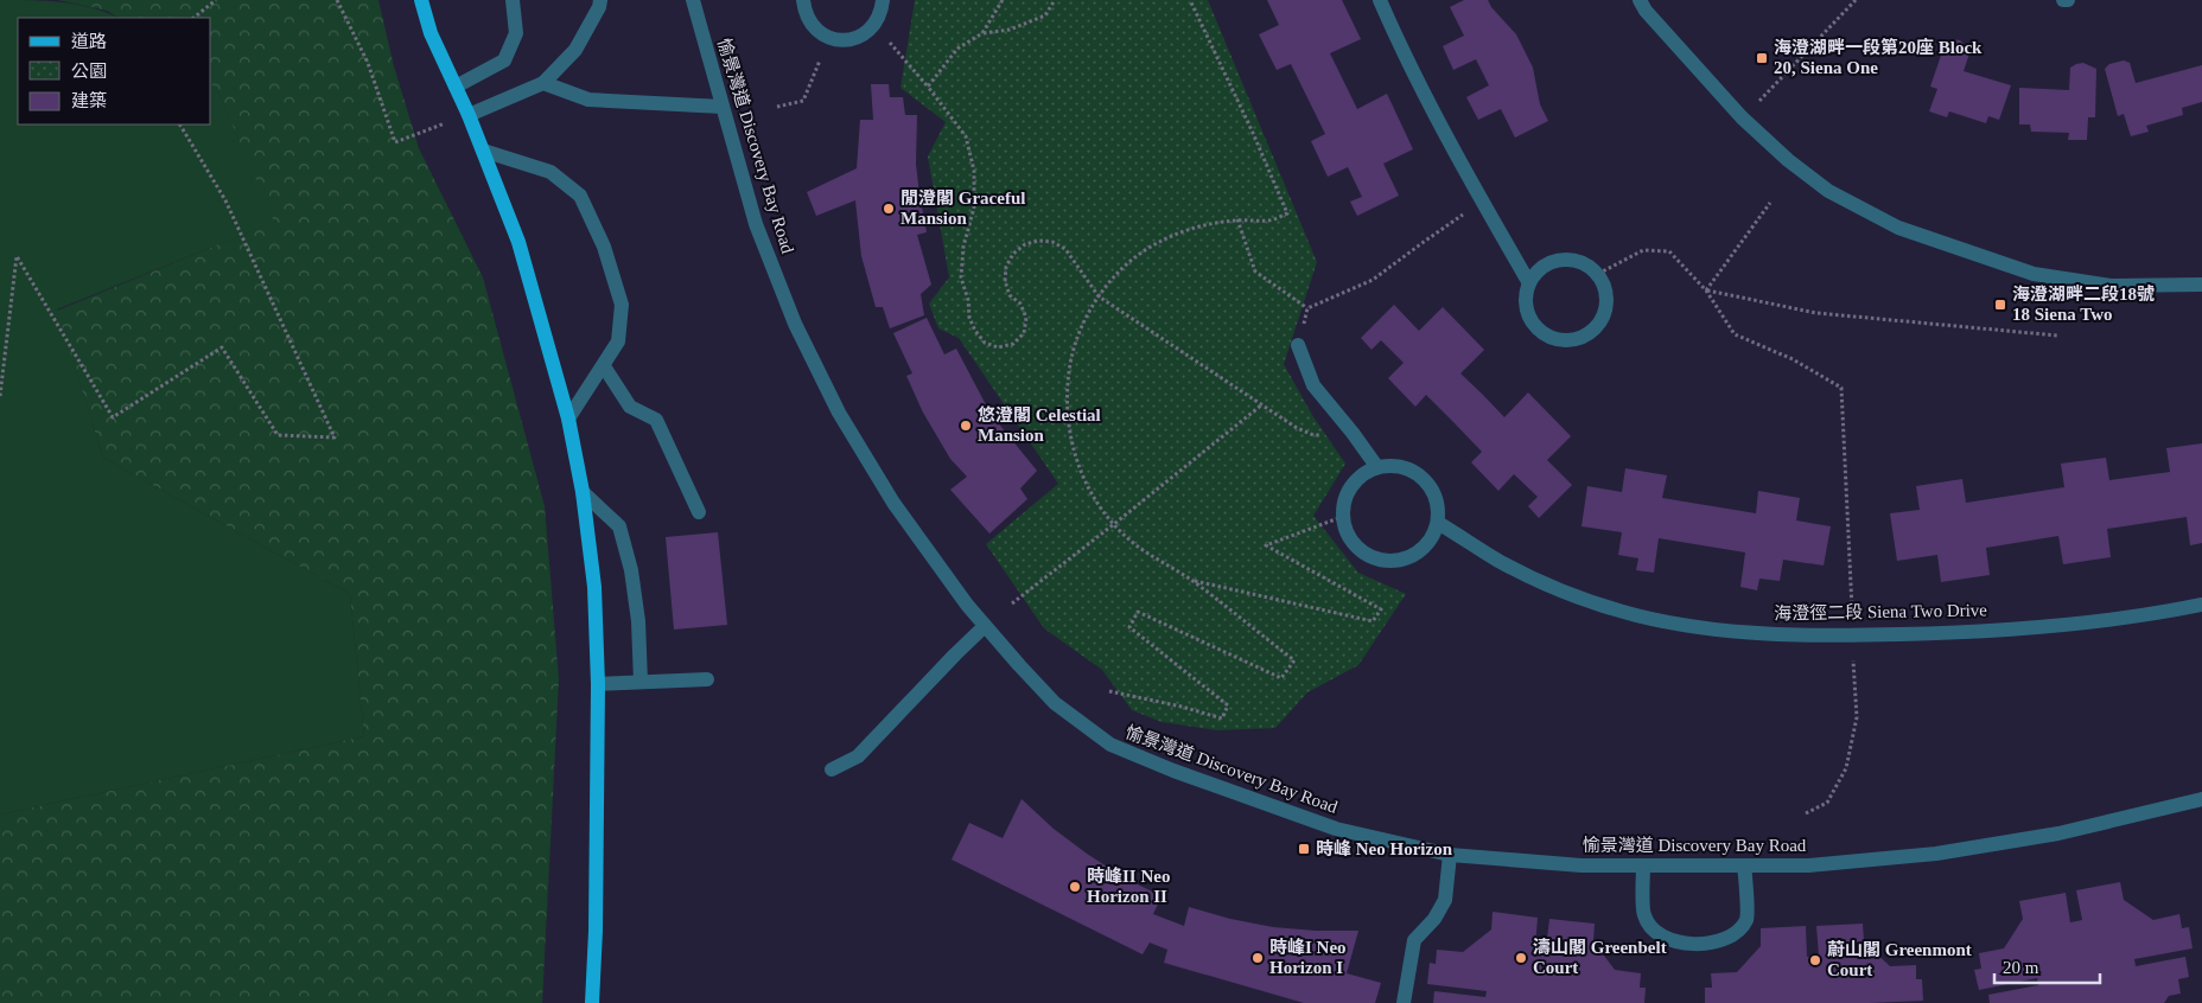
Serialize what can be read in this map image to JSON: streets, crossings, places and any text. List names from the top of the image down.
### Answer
{
  "streets": {
    "street": ["愉景灣道 Discovery Bay Road", "海澄徑二段 Siena Two Drive"]
  },
  "places": {
    "transit": ["海澄湖畔一段第20座 Block 20, Siena One", "海澄湖畔二段18號 18 Siena Two", "時峰 Neo Horizon"],
    "other": [
      "閒澄閣 Graceful Mansion",
      "悠澄閣 Celestial Mansion",
      "時峰II Neo Horizon II",
      "時峰I Neo Horizon I",
      "濤山閣 Greenbelt Court",
      "蔚山閣 Greenmont Court"
    ]
  },
  "legend": ["道路", "公園", "建築"],
  "scale_bar": "20 m"
}
